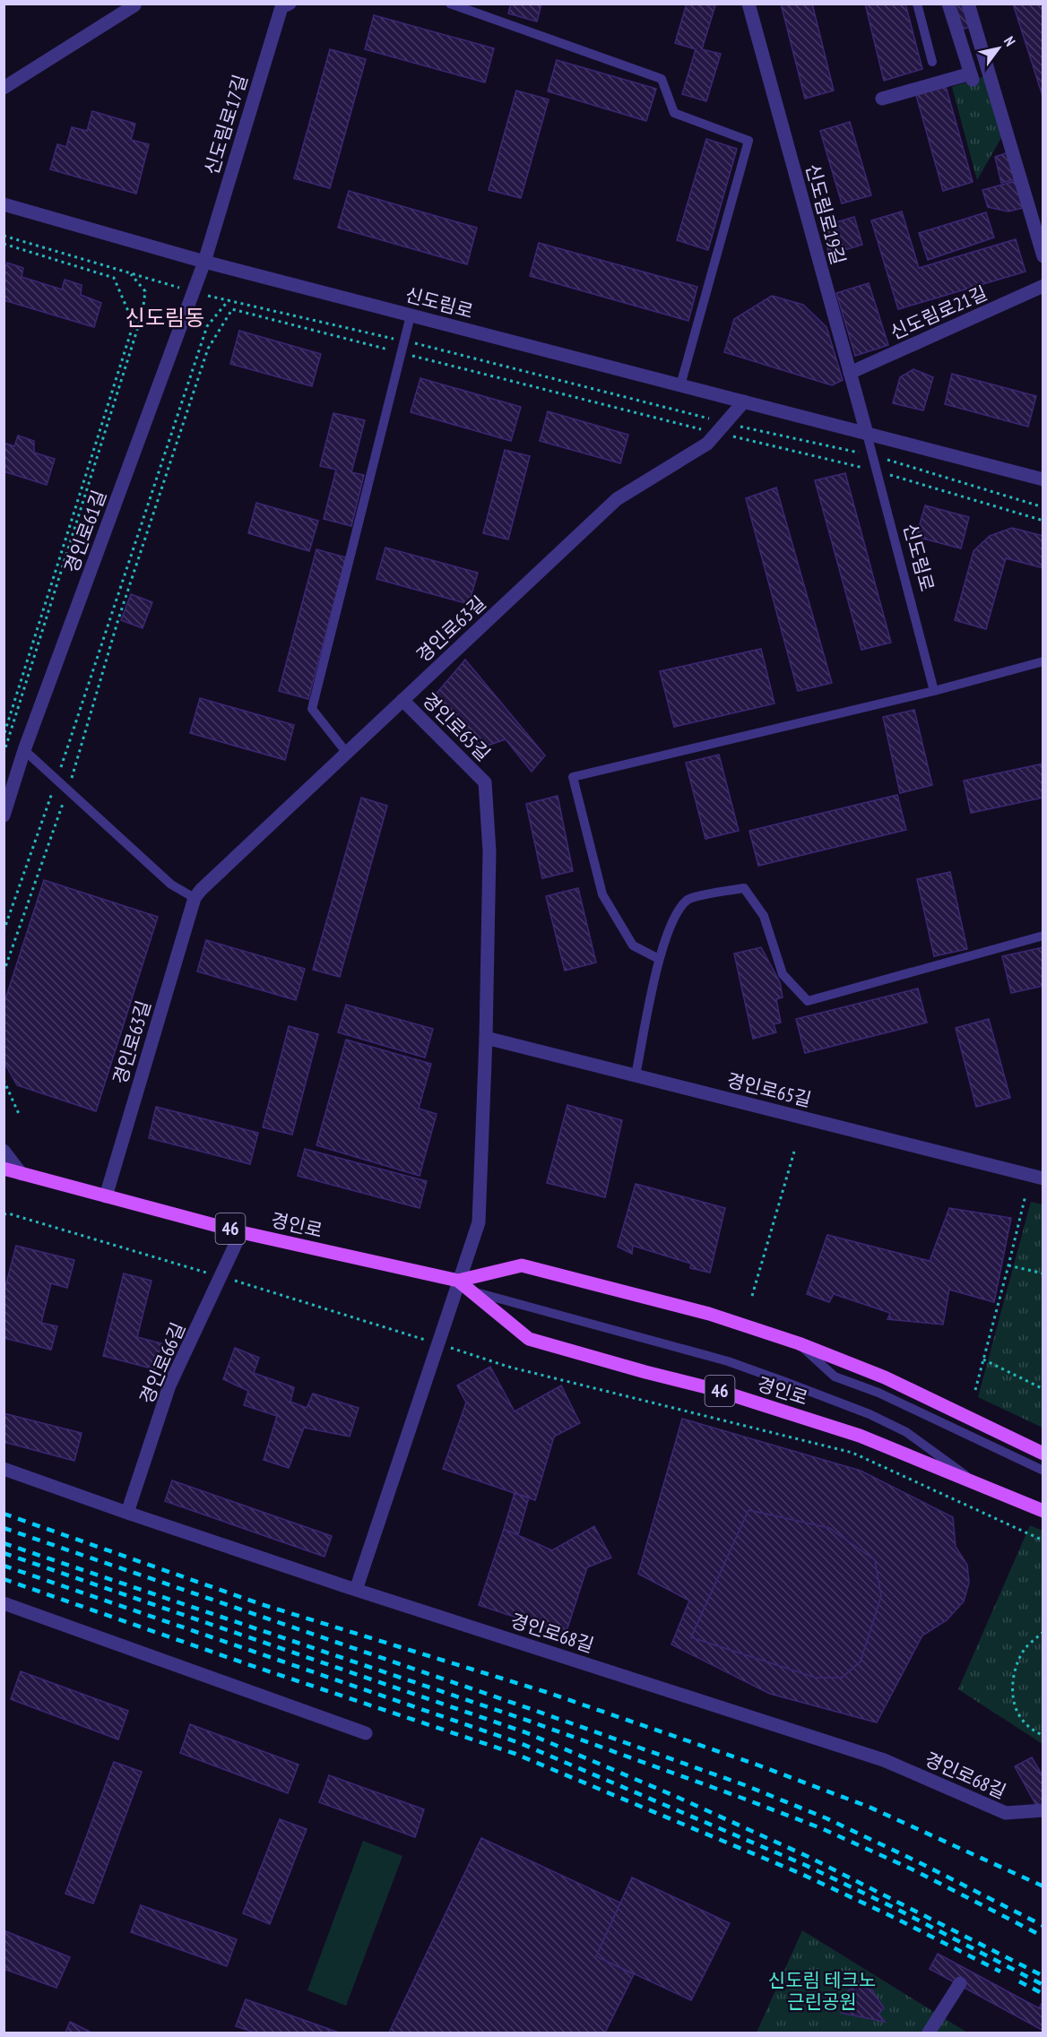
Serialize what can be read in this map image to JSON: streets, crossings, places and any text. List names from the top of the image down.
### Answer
{
  "streets": {
    "main road": ["경인로", "46"],
    "street": [
      "신도림로17길",
      "신도림로19길",
      "신도림로",
      "신도림로21길",
      "경인로61길",
      "경인로63길",
      "경인로65길",
      "경인로66길",
      "경인로68길"
    ]
  },
  "crossings": [
    ["신도림로17길", "신도림로"],
    ["신도림로17길", "경인로61길"],
    ["신도림로19길", "신도림로"],
    ["신도림로19길", "신도림로21길"],
    ["신도림로", "경인로61길"],
    ["신도림로", "경인로63길"],
    ["경인로63길", "경인로65길"],
    ["경인로63길", "경인로"],
    ["경인로65길", "경인로"],
    ["경인로", "경인로66길"]
  ],
  "districts": ["신도림동"],
  "parks": ["신도림 테크노 근린공원"],
  "north": "top right"
}
